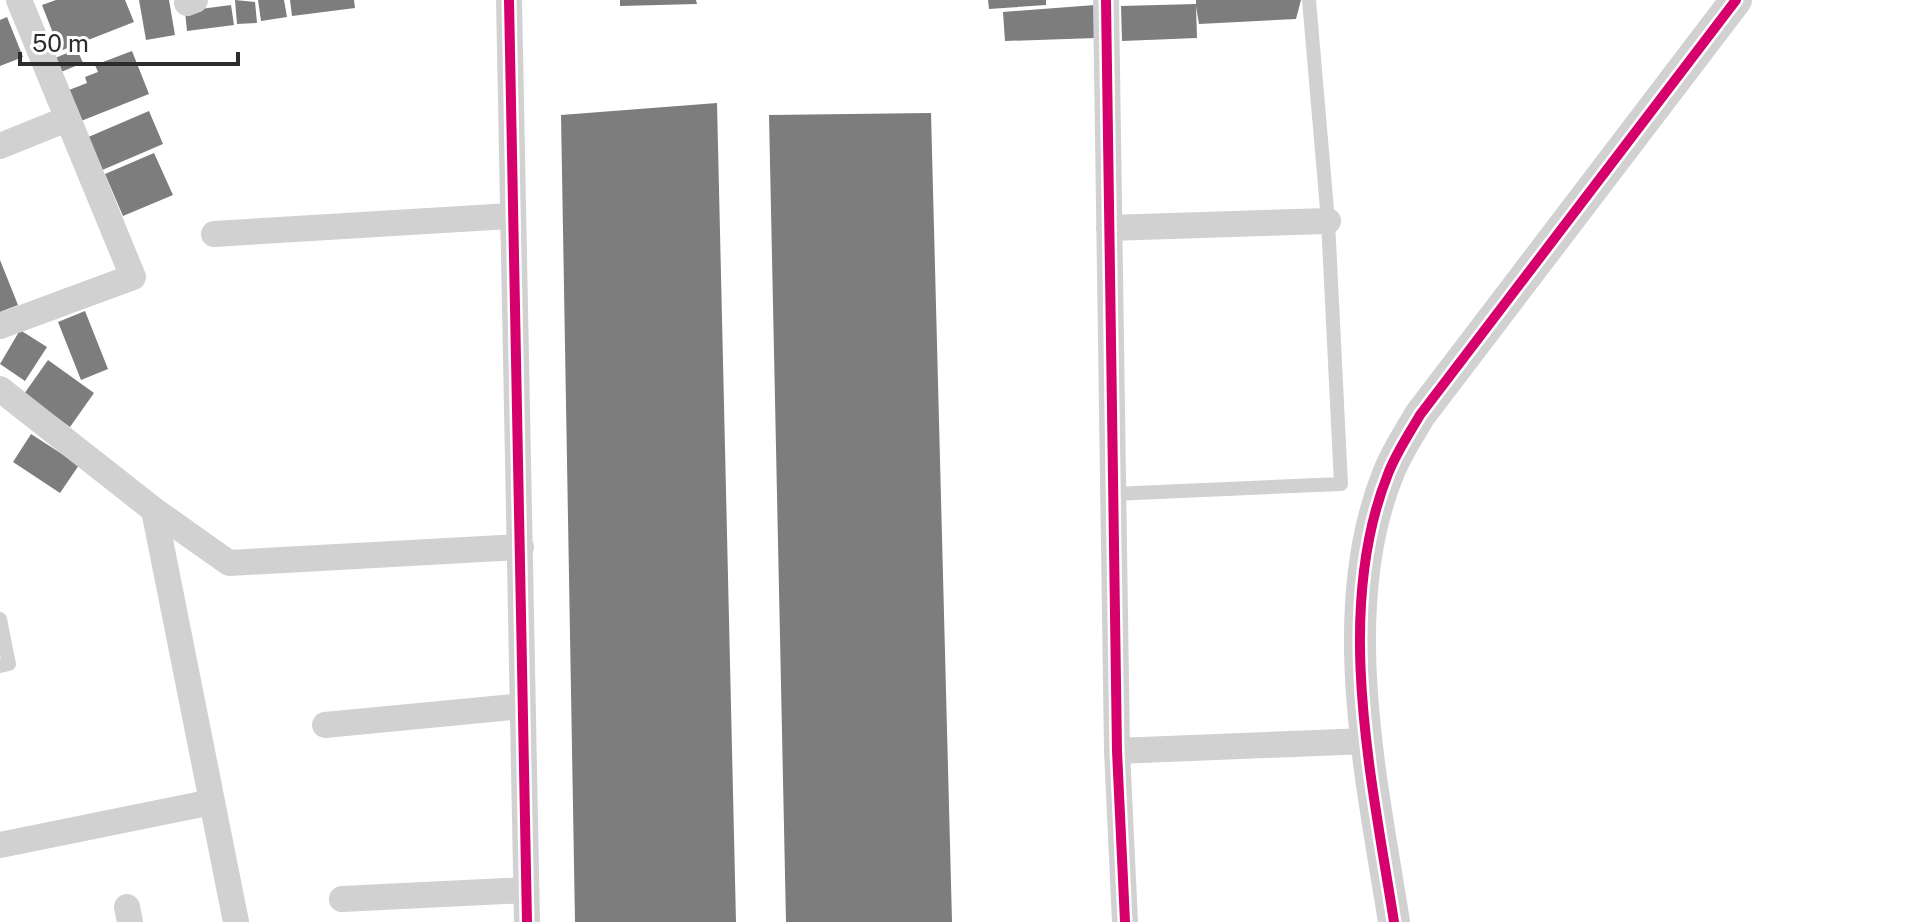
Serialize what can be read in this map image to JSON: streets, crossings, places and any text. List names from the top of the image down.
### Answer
{
  "scale_bar": "50 m"
}
